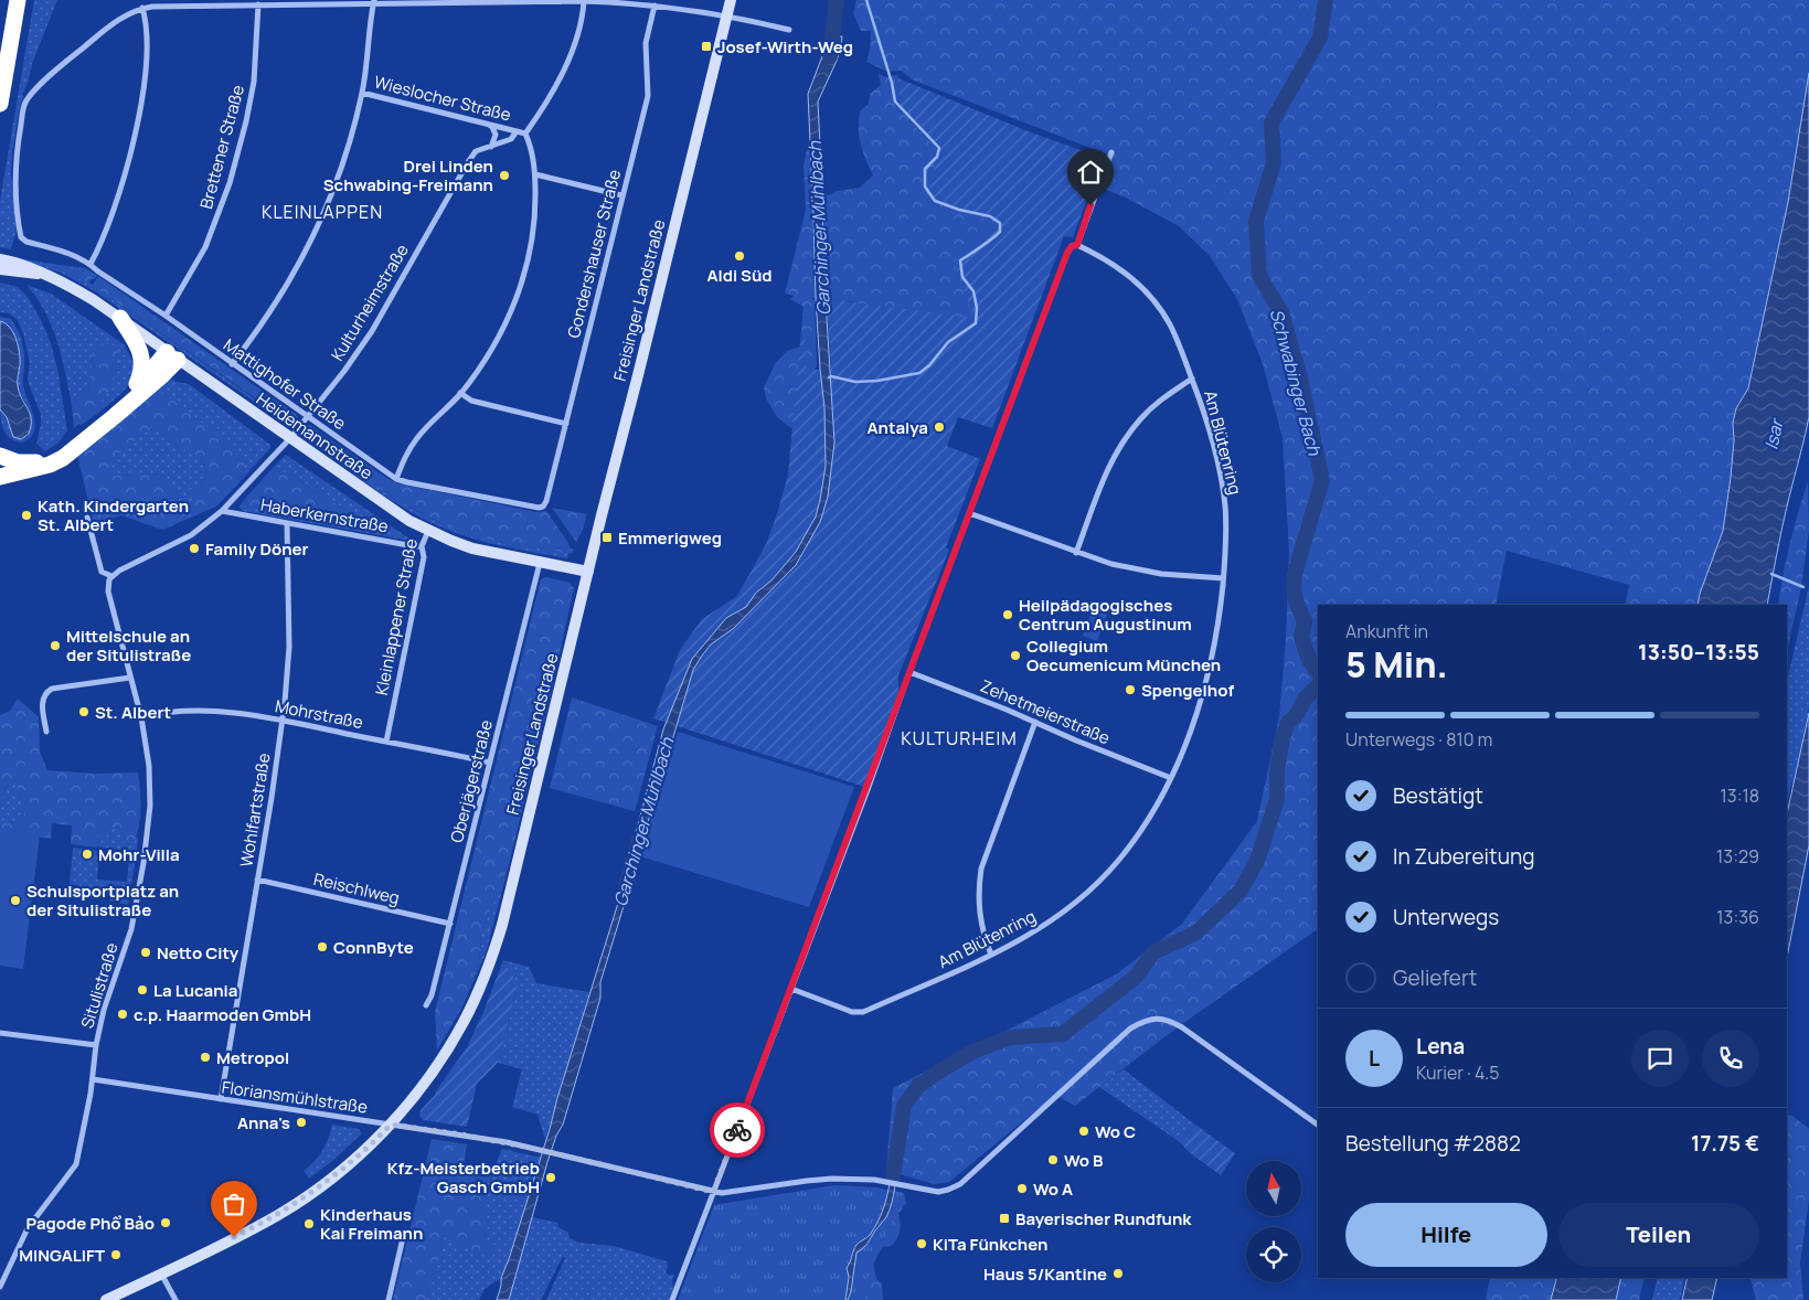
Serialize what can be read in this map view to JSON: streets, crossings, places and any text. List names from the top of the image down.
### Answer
{
  "streets": {
    "main road": ["Freisinger Landstraße", "Heidemannstraße"],
    "street": [
      "Wieslocher Straße",
      "Brettener Straße",
      "Gondershauser Straße",
      "Kulturheimstraße",
      "Mattighofer Straße",
      "Am Blütenring",
      "Haberkernstraße",
      "Kleinlappener Straße",
      "Zehetmeierstraße",
      "Mohrstraße",
      "Oberjägerstraße",
      "Wohlfartstraße",
      "Reischlweg",
      "Situlistraße",
      "Floriansmühlstraße"
    ]
  },
  "crossings": [
    ["Wieslocher Straße", "Kulturheimstraße"],
    ["Brettener Straße", "Mattighofer Straße"],
    ["Gondershauser Straße", "Mattighofer Straße"],
    ["Freisinger Landstraße", "Heidemannstraße"],
    ["Freisinger Landstraße", "Floriansmühlstraße"],
    ["Kulturheimstraße", "Mattighofer Straße"],
    ["Kulturheimstraße", "Heidemannstraße"],
    ["Kulturheimstraße", "Haberkernstraße"],
    ["Kulturheimstraße", "Situlistraße"],
    ["Heidemannstraße", "Kleinlappener Straße"],
    ["Heidemannstraße", "Oberjägerstraße"],
    ["Am Blütenring", "Zehetmeierstraße"],
    ["Haberkernstraße", "Kleinlappener Straße"],
    ["Haberkernstraße", "Wohlfartstraße"],
    ["Kleinlappener Straße", "Mohrstraße"],
    ["Mohrstraße", "Oberjägerstraße"],
    ["Mohrstraße", "Wohlfartstraße"],
    ["Mohrstraße", "Situlistraße"],
    ["Oberjägerstraße", "Reischlweg"],
    ["Wohlfartstraße", "Reischlweg"],
    ["Wohlfartstraße", "Floriansmühlstraße"],
    ["Situlistraße", "Floriansmühlstraße"]
  ],
  "districts": ["KLEINLAPPEN", "KULTURHEIM"],
  "water": ["Garchinger Mühlbach", "Schwabinger Bach", "Isar"],
  "places": {
    "transit": ["Josef-Wirth-Weg", "Emmerigweg", "Bayerischer Rundfunk"],
    "other": [
      "Drei Linden Schwabing-Freimann",
      "Aldi Süd",
      "Antalya",
      "Kath. Kindergarten St. Albert",
      "Family Döner",
      "Heilpädagogisches Centrum Augustinum",
      "Mittelschule an der Situlistraße",
      "Collegium Oecumenicum München",
      "Spengelhof",
      "St. Albert",
      "Mohr-Villa",
      "Schulsportplatz an der Situlistraße",
      "ConnByte",
      "Netto City",
      "La Lucania",
      "c.p. Haarmoden GmbH",
      "Metropol",
      "Anna's",
      "Wo C",
      "Wo B",
      "Kfz-Meisterbetrieb Gasch GmbH",
      "Wo A",
      "Pagode Phổ Bảo",
      "Kinderhaus Kai Freimann",
      "KiTa Fünkchen",
      "MINGALIFT",
      "Haus 5/Kantine"
    ]
  },
  "north": "top",
  "page": {
    "heading": ["5 Min.", "Ankunft in", "13:50–13:55"],
    "panel": [
      "Lena",
      "Kurier · 4.5",
      "Bestellung #2882",
      "17.75 €"
    ],
    "bar": "Unterwegs · 810 m",
    "list": [
      ["Bestätigt", "13:18"],
      ["In Zubereitung", "13:29"],
      ["Unterwegs", "13:36"],
      "Geliefert"
    ],
    "round": "L",
    "buttons": ["Hilfe", "Teilen"]
  }
}
